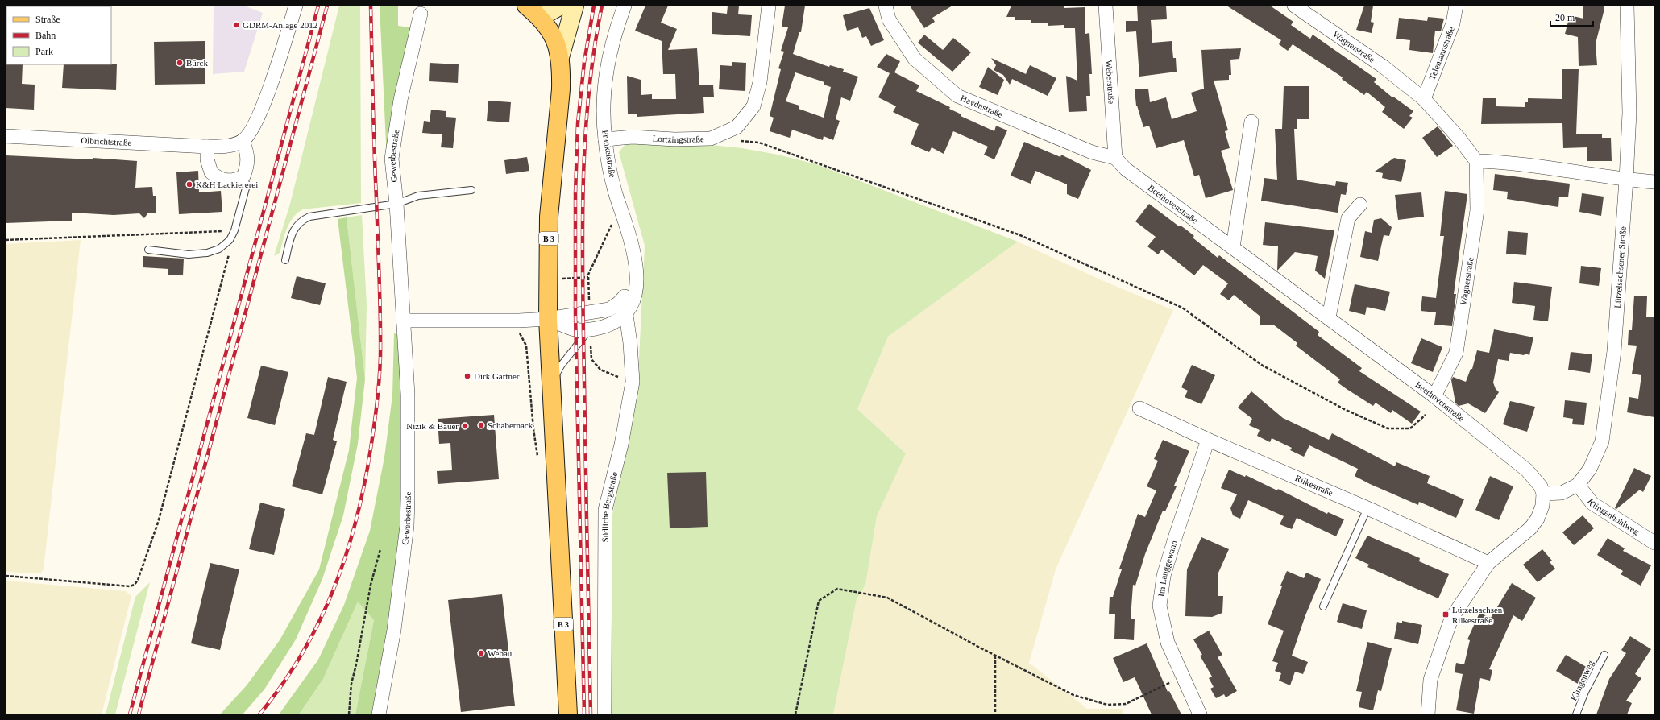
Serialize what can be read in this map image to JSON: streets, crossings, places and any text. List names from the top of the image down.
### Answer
{
  "streets": {
    "main road": ["B 3"],
    "street": [
      "Wagnerstraße",
      "Telemannstraße",
      "Weberstraße",
      "Haydnstraße",
      "Lortzingstraße",
      "Olbrichtstraße",
      "Prankelstraße",
      "Gewerbestraße",
      "Beethovenstraße",
      "Lützelsachsener Straße",
      "Rilkestraße",
      "Südliche Bergstraße",
      "Klingenhohlweg",
      "Im Langgewann"
    ],
    "lane": ["Klingenweg"]
  },
  "crossings": [
    ["Wagnerstraße", "Telemannstraße"],
    ["Wagnerstraße", "Beethovenstraße"],
    ["Weberstraße", "Haydnstraße"],
    ["Weberstraße", "Beethovenstraße"],
    ["Haydnstraße", "Beethovenstraße"],
    ["Lortzingstraße", "Prankelstraße"],
    ["Prankelstraße", "B 3"],
    ["Prankelstraße", "Südliche Bergstraße"],
    ["Beethovenstraße", "Lützelsachsener Straße"],
    ["Lützelsachsener Straße", "Klingenhohlweg"],
    ["Rilkestraße", "Im Langgewann"]
  ],
  "places": {
    "other": [
      "GDRM-Anlage 2012",
      "Bürck",
      "K&H Lackiererei",
      "Dirk Gärtner",
      "Schabernack",
      "Nizik & Bauer",
      "Webau"
    ],
    "transit": ["Lützelsachsen Rilkestraße"]
  },
  "legend": ["Straße", "Bahn", "Park"],
  "scale_bar": "20 m"
}
